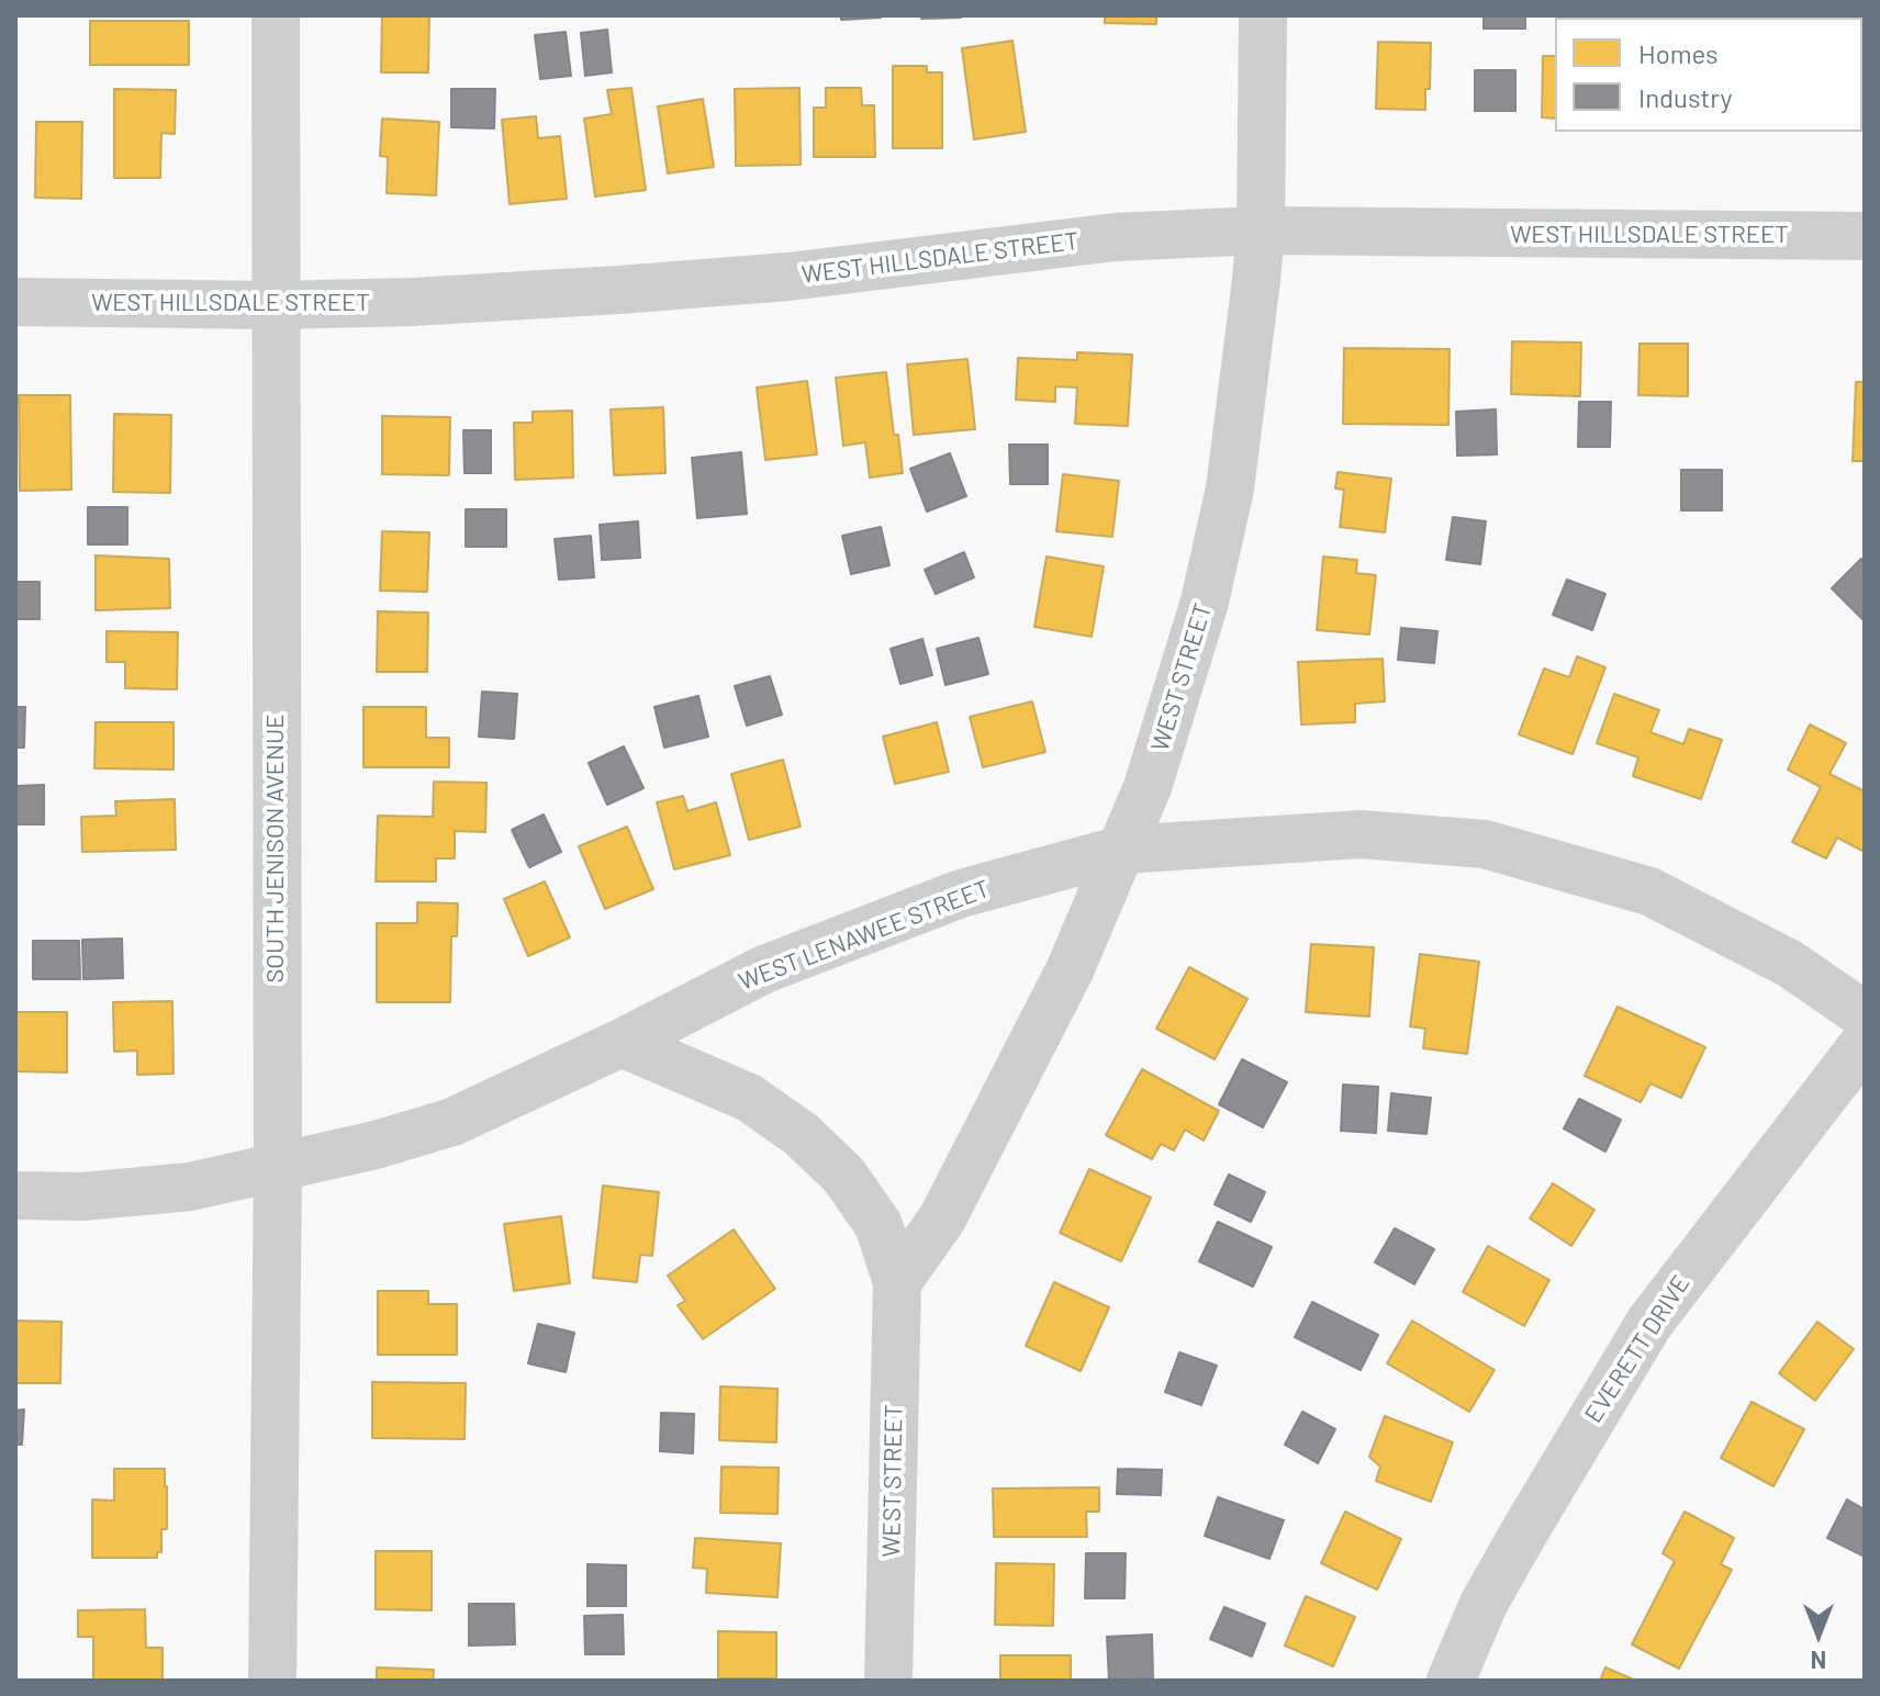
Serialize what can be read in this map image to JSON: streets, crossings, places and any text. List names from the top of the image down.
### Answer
{
  "streets": {
    "street": [
      "WEST HILLSDALE STREET",
      "WEST STREET",
      "SOUTH JENISON AVENUE",
      "WEST LENAWEE STREET",
      "EVERETT DRIVE"
    ]
  },
  "crossings": [
    ["WEST HILLSDALE STREET", "WEST STREET"],
    ["WEST HILLSDALE STREET", "SOUTH JENISON AVENUE"],
    ["WEST STREET", "WEST LENAWEE STREET"],
    ["SOUTH JENISON AVENUE", "WEST LENAWEE STREET"]
  ],
  "legend": ["Homes", "Industry"],
  "north": "bottom"
}
